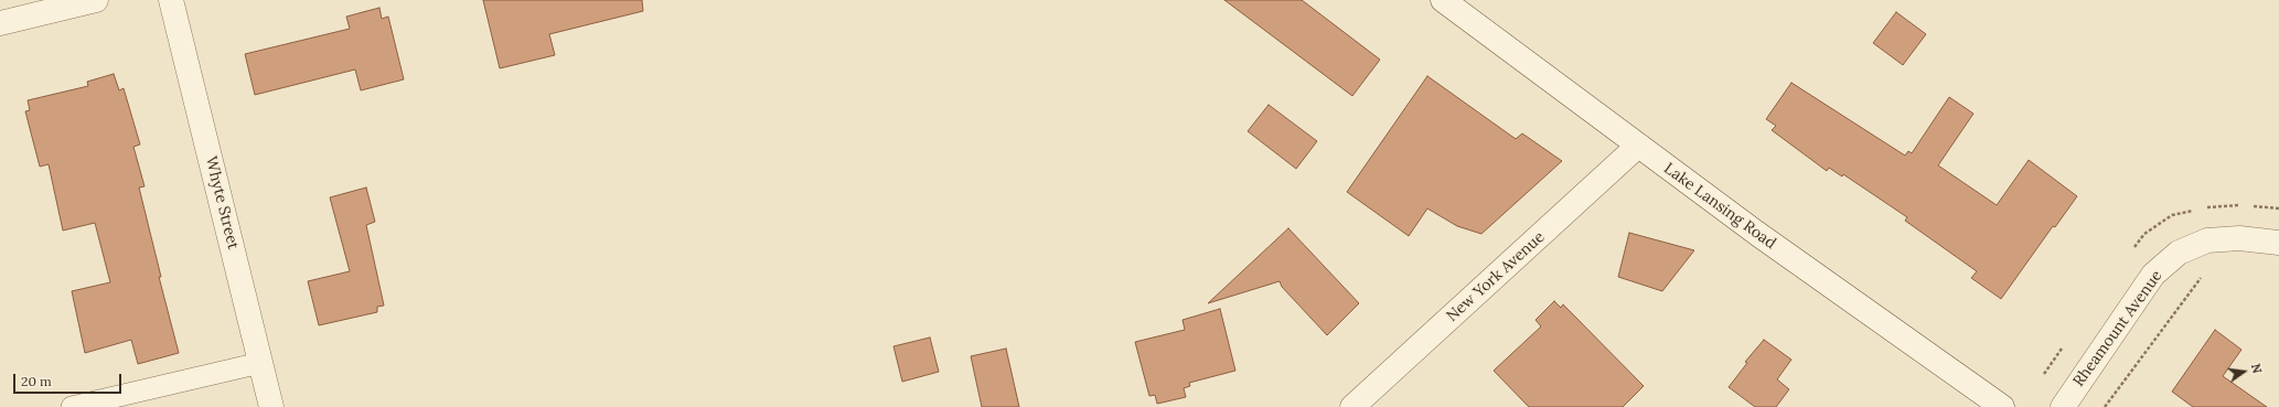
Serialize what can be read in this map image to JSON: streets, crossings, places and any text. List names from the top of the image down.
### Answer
{
  "streets": {
    "street": [
      "Whyte Street",
      "Lake Lansing Road",
      "New York Avenue",
      "Rheamount Avenue"
    ]
  },
  "crossings": [
    ["Lake Lansing Road", "New York Avenue"]
  ],
  "scale_bar": "20 m",
  "north": "right"
}
